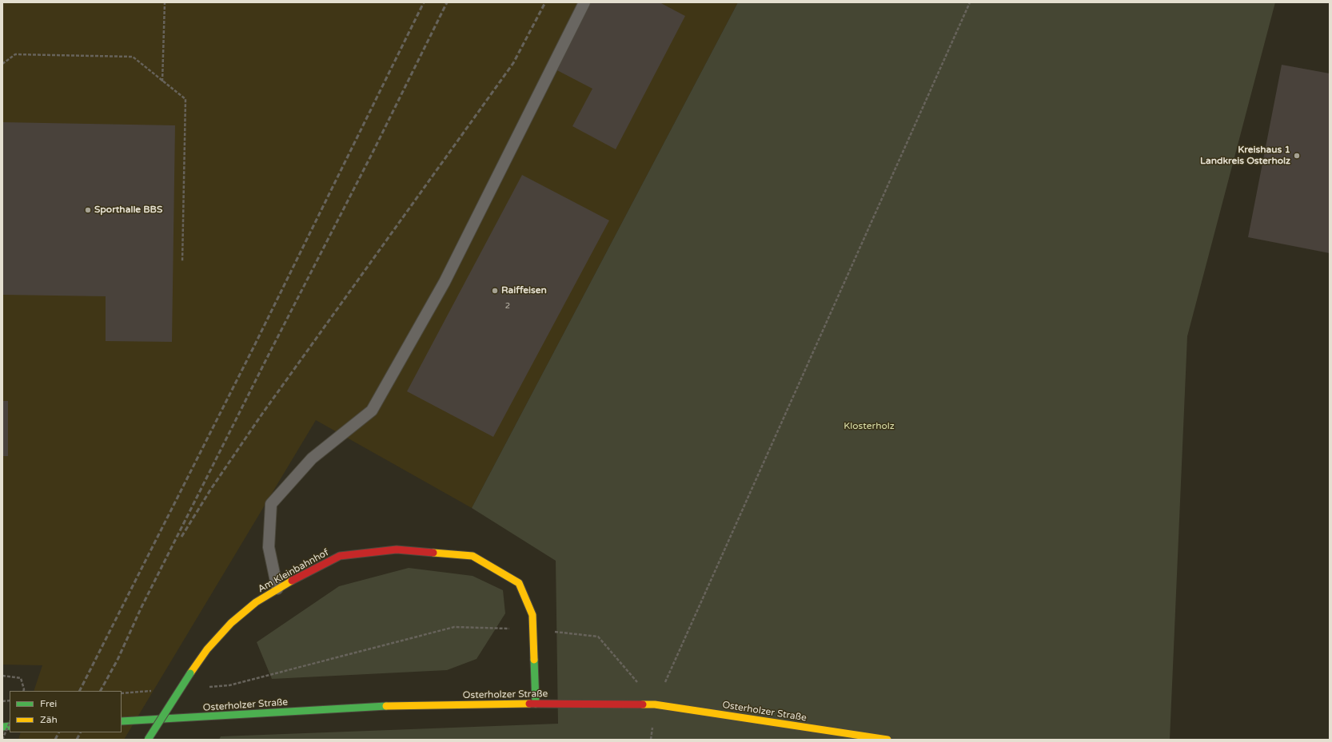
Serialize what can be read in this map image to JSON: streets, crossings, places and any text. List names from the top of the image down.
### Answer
{
  "streets": {
    "street": ["Am Kleinbahnhof", "Osterholzer Straße"]
  },
  "crossings": [
    ["Am Kleinbahnhof", "Osterholzer Straße"]
  ],
  "parks": ["Klosterholz"],
  "places": ["Kreishaus 1 Landkreis Osterholz", "Sporthalle BBS", "Raiffeisen"],
  "house_numbers": ["2"],
  "legend": ["Frei", "Zäh"]
}
